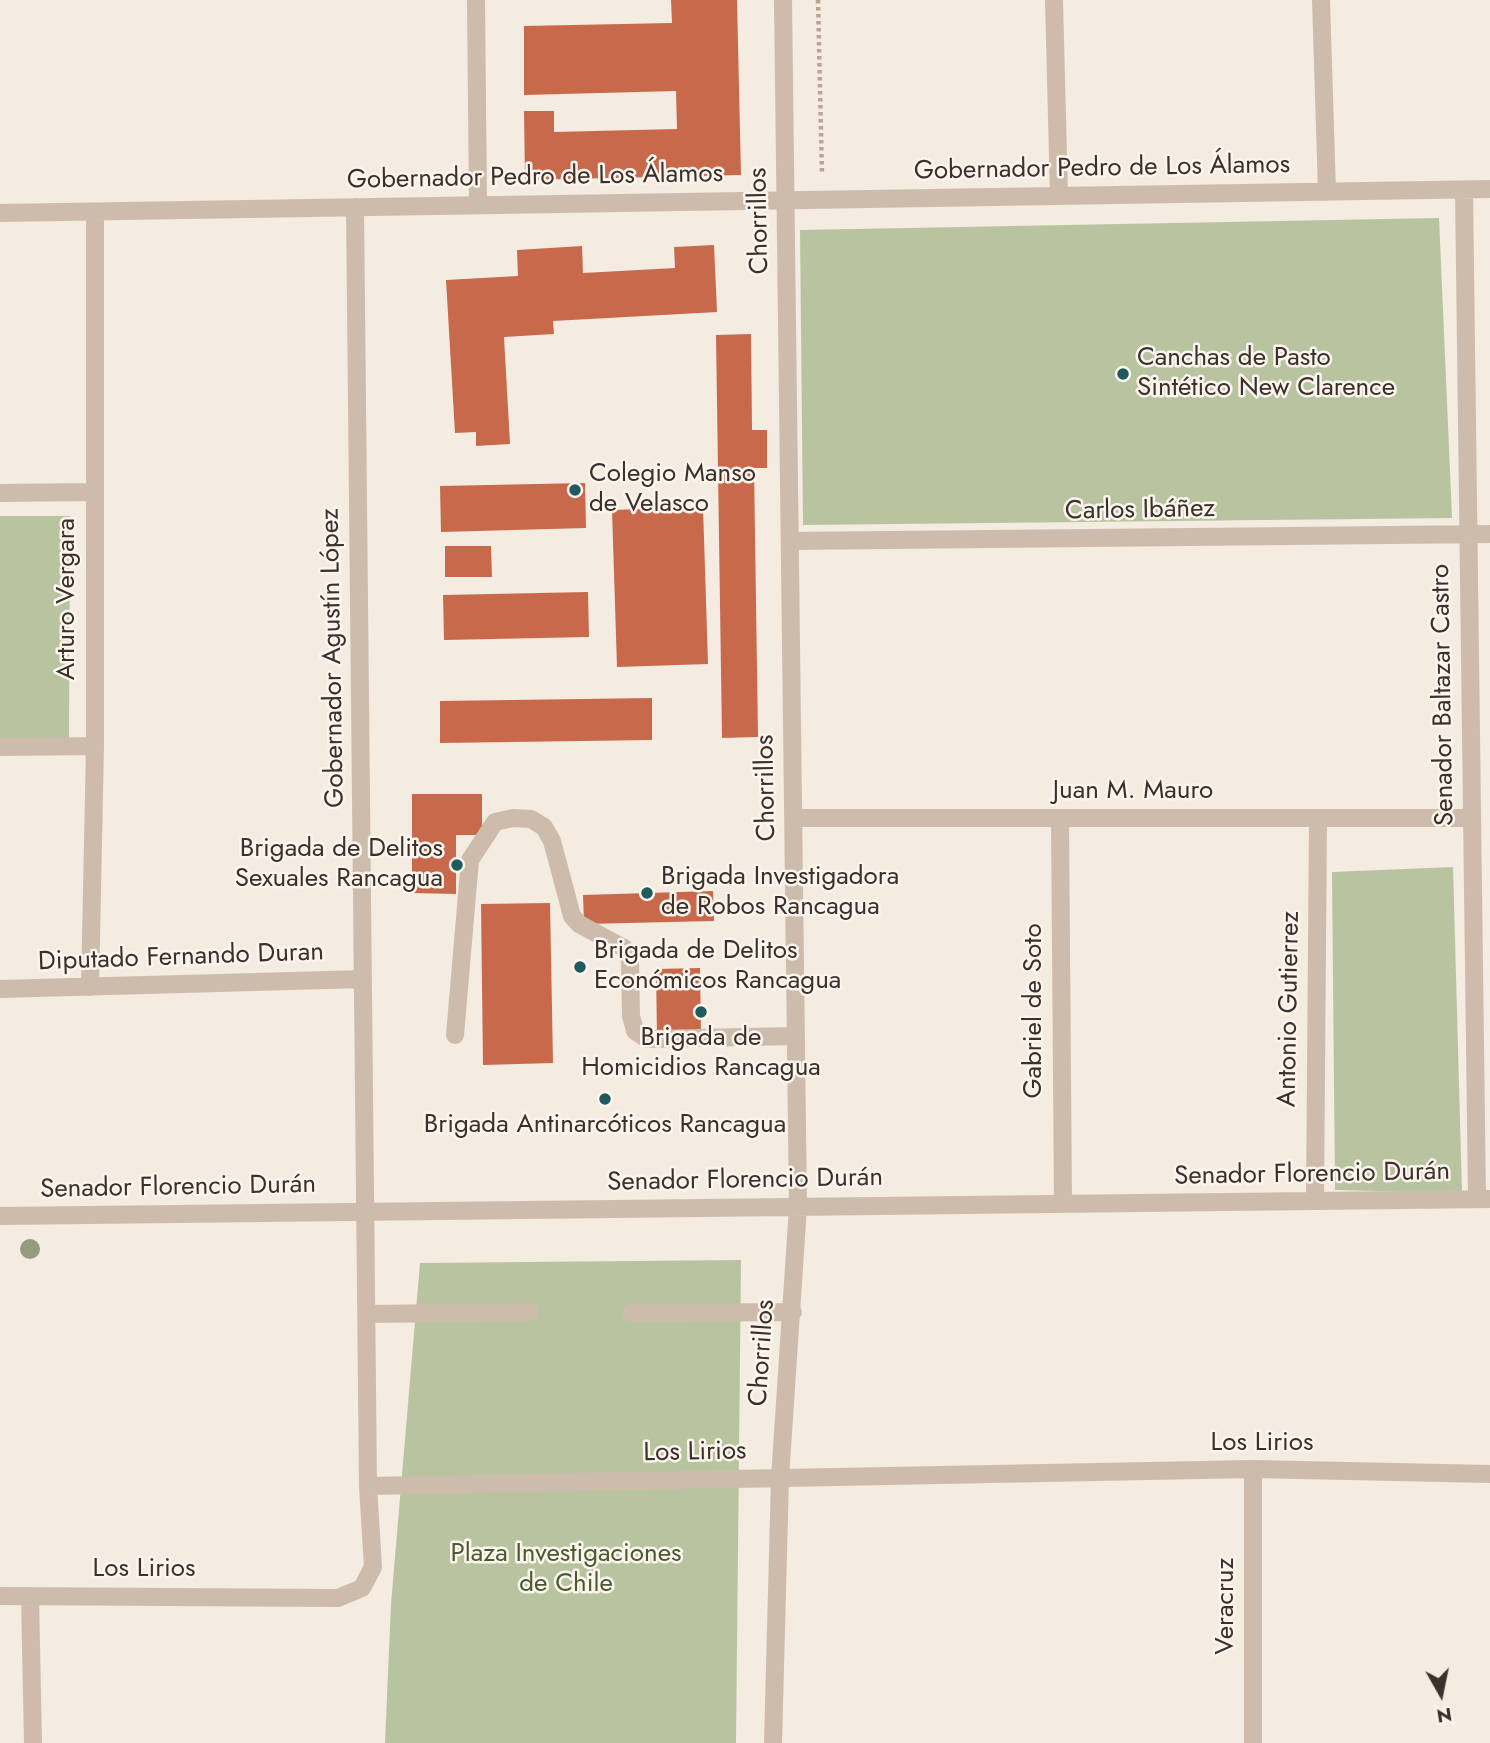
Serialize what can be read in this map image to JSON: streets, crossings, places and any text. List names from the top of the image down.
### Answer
{
  "streets": {
    "street": [
      "Gobernador Pedro de Los Álamos",
      "Chorrillos",
      "Carlos Ibáñez",
      "Arturo Vergara",
      "Gobernador Agustín López",
      "Senador Baltazar Castro",
      "Juan M. Mauro",
      "Diputado Fernando Duran",
      "Antonio Gutierrez",
      "Gabriel de Soto",
      "Senador Florencio Durán",
      "Los Lirios",
      "Veracruz"
    ]
  },
  "crossings": [
    ["Gobernador Pedro de Los Álamos", "Chorrillos"],
    ["Gobernador Pedro de Los Álamos", "Arturo Vergara"],
    ["Gobernador Pedro de Los Álamos", "Gobernador Agustín López"],
    ["Gobernador Pedro de Los Álamos", "Senador Baltazar Castro"],
    ["Chorrillos", "Carlos Ibáñez"],
    ["Chorrillos", "Juan M. Mauro"],
    ["Chorrillos", "Senador Florencio Durán"],
    ["Chorrillos", "Los Lirios"],
    ["Carlos Ibáñez", "Senador Baltazar Castro"],
    ["Arturo Vergara", "Diputado Fernando Duran"],
    ["Gobernador Agustín López", "Diputado Fernando Duran"],
    ["Gobernador Agustín López", "Senador Florencio Durán"],
    ["Gobernador Agustín López", "Los Lirios"],
    ["Senador Baltazar Castro", "Juan M. Mauro"],
    ["Senador Baltazar Castro", "Senador Florencio Durán"],
    ["Juan M. Mauro", "Antonio Gutierrez"],
    ["Juan M. Mauro", "Gabriel de Soto"],
    ["Antonio Gutierrez", "Senador Florencio Durán"],
    ["Gabriel de Soto", "Senador Florencio Durán"],
    ["Los Lirios", "Veracruz"]
  ],
  "parks": ["Plaza Investigaciones de Chile"],
  "places": [
    "Canchas de Pasto Sintético New Clarence",
    "Colegio Manso de Velasco",
    "Brigada de Delitos Sexuales Rancagua",
    "Brigada Investigadora de Robos Rancagua",
    "Brigada de Delitos Económicos Rancagua",
    "Brigada de Homicidios Rancagua",
    "Brigada Antinarcóticos Rancagua"
  ],
  "north": "bottom"
}
